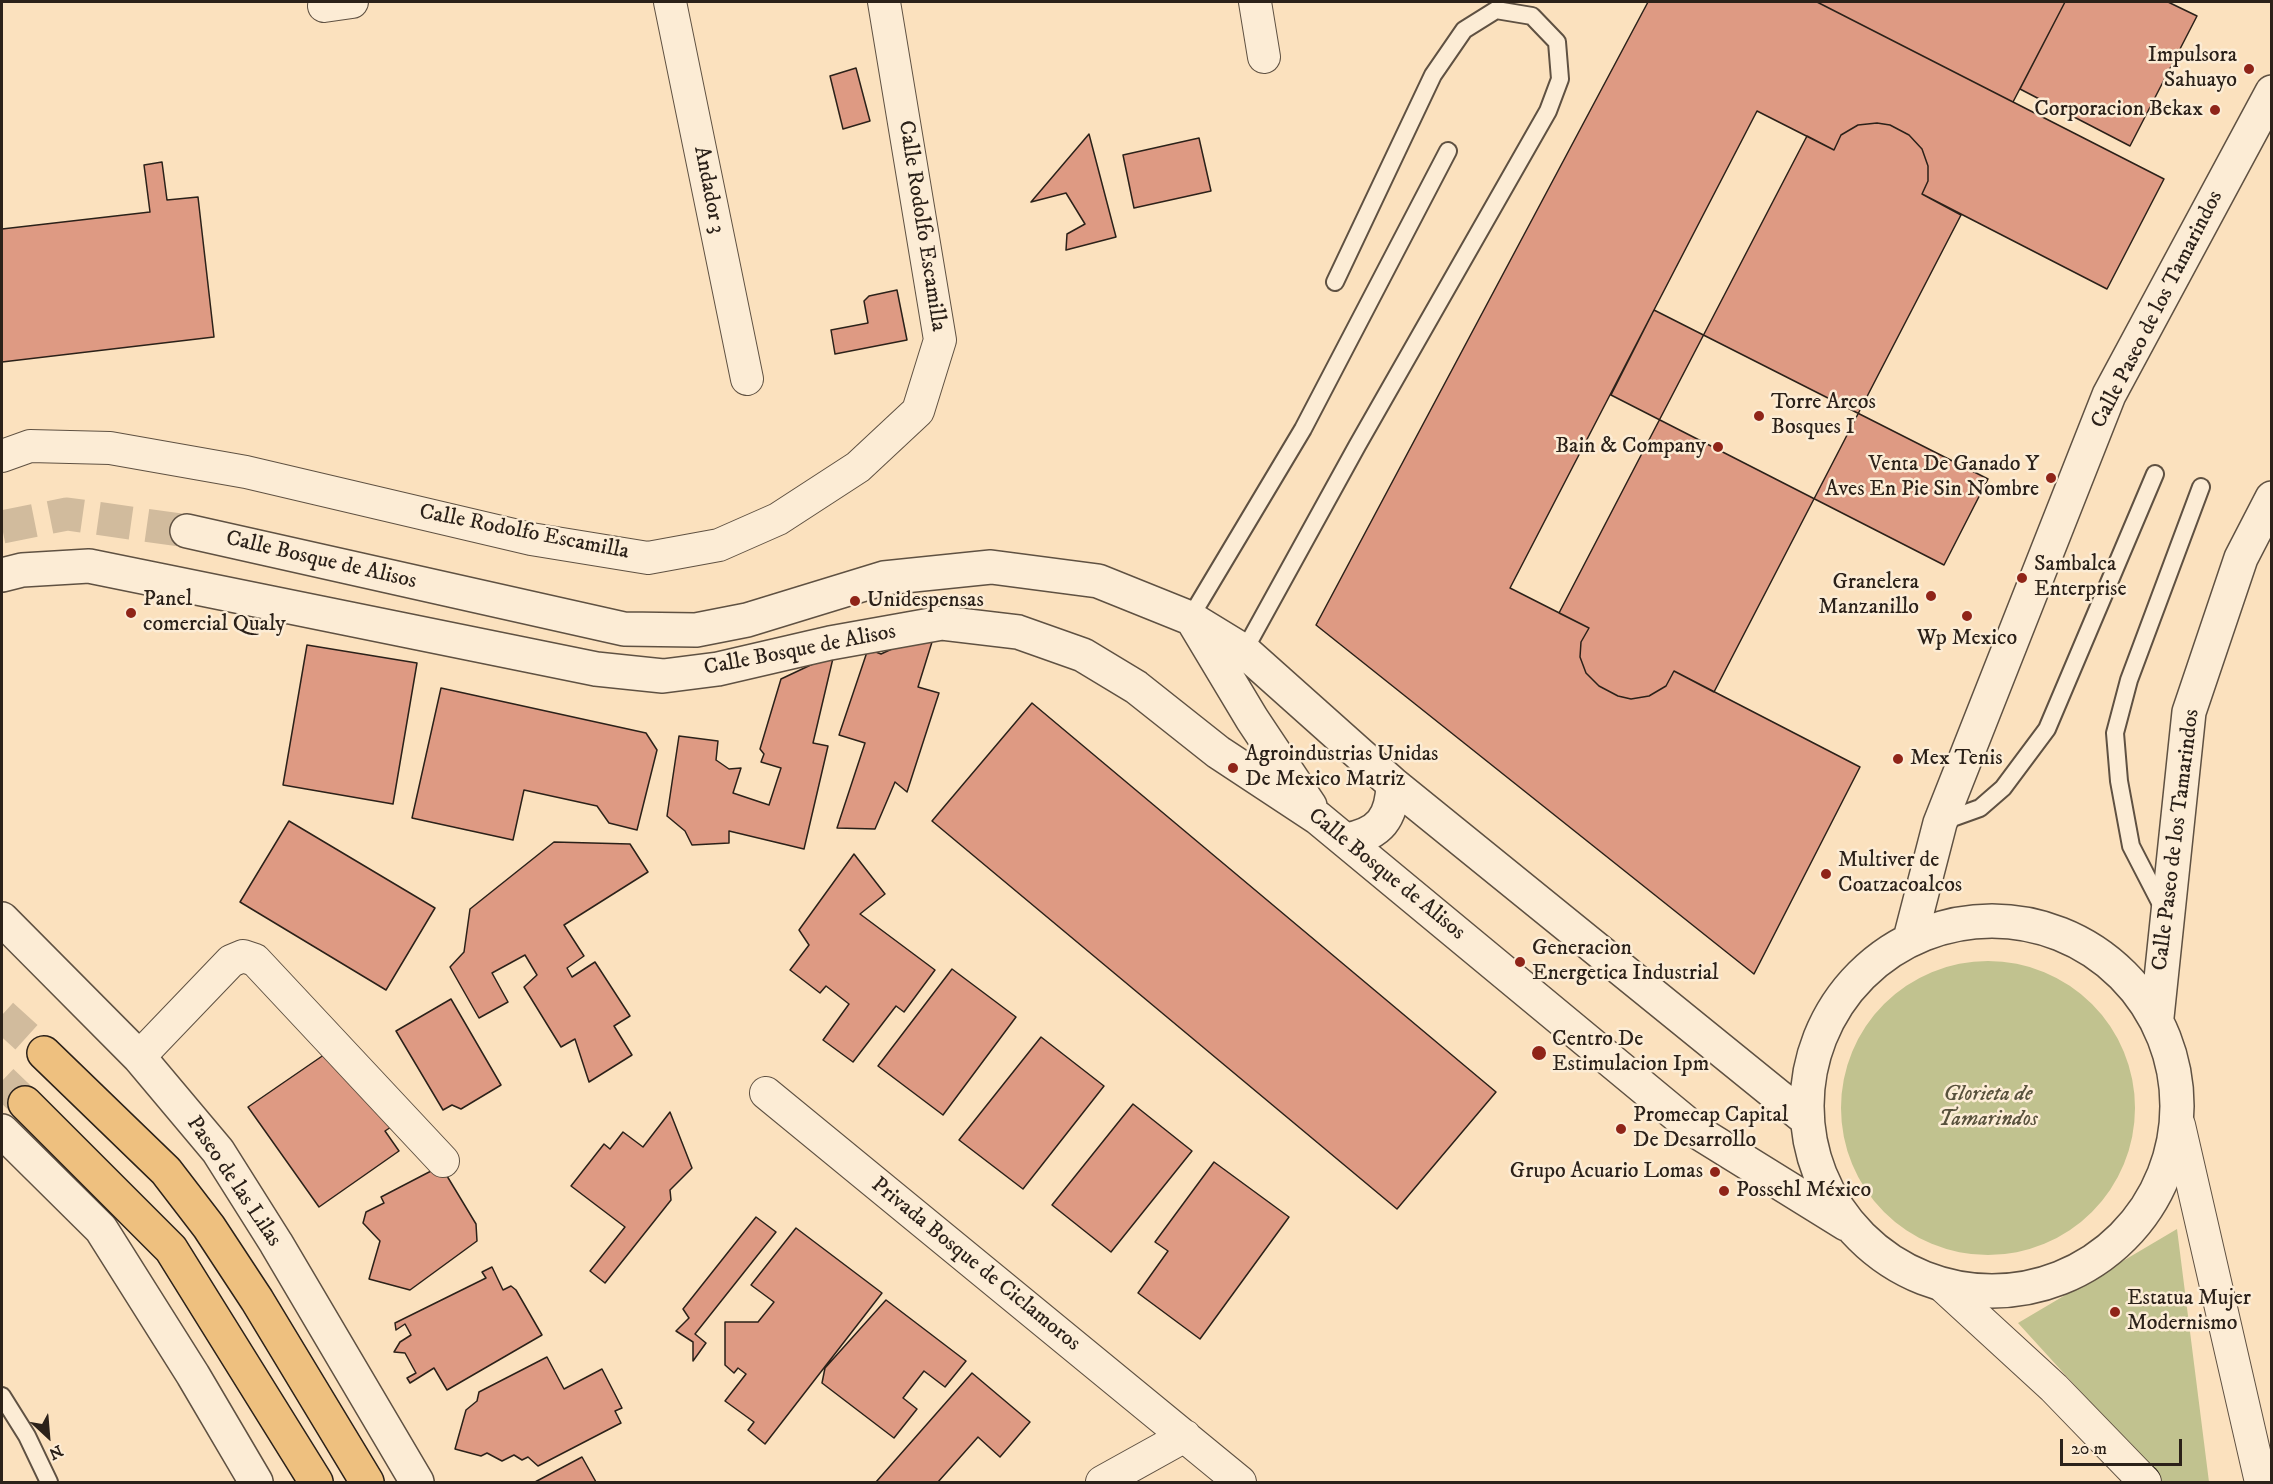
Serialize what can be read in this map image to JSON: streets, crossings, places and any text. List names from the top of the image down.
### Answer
{
  "streets": {
    "street": [
      "Andador 3",
      "Calle Rodolfo Escamilla",
      "Calle Paseo de los Tamarindos",
      "Calle Bosque de Alisos",
      "Paseo de las Lilas",
      "Privada Bosque de Ciclamoros"
    ]
  },
  "parks": ["Glorieta de Tamarindos"],
  "places": [
    "Impulsora Sahuayo",
    "Corporacion Bekax",
    "Torre Arcos Bosques I",
    "Bain & Company",
    "Venta De Ganado Y Aves En Pie Sin Nombre",
    "Sambalca Enterprise",
    "Granelera Manzanillo",
    "Unidespensas",
    "Panel comercial Qualy",
    "Wp Mexico",
    "Mex Tenis",
    "Agroindustrias Unidas De Mexico Matriz",
    "Multiver de Coatzacoalcos",
    "Generacion Energetica Industrial",
    "Centro De Estimulacion Ipm",
    "Promecap Capital De Desarrollo",
    "Grupo Acuario Lomas",
    "Possehl México",
    "Estatua Mujer Modernismo"
  ],
  "scale_bar": "20 m",
  "north": "bottom right"
}
